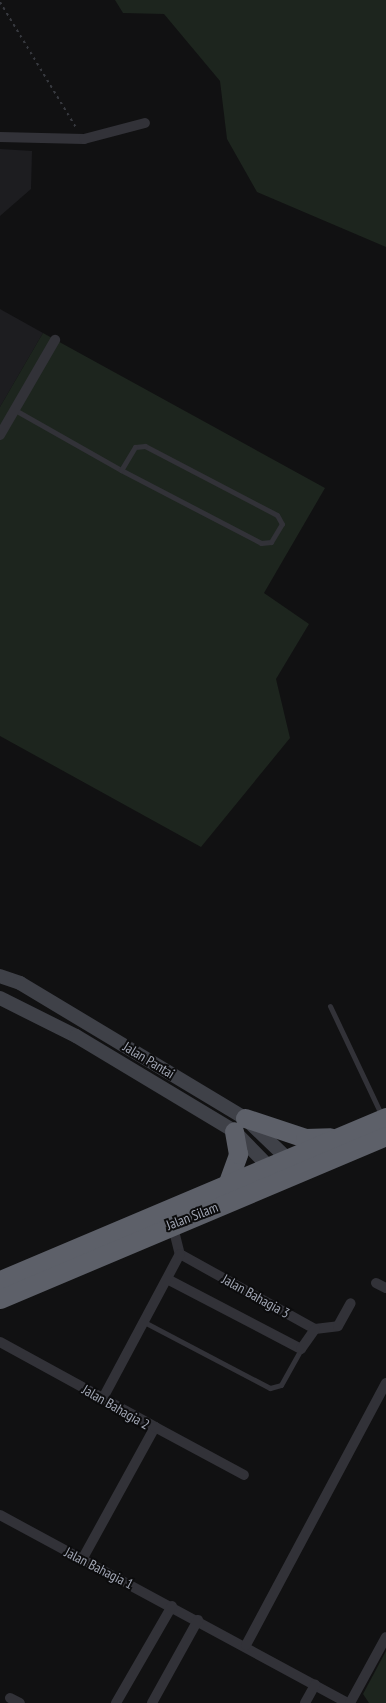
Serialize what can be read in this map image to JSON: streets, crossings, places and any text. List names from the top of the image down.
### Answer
{
  "streets": {
    "highway": ["Jalan Silam"],
    "street": [
      "Jalan Pantai",
      "Jalan Bahagia 3",
      "Jalan Bahagia 2",
      "Jalan Bahagia 1"
    ]
  },
  "crossings": [
    ["Jalan Pantai", "Jalan Silam"],
    ["Jalan Bahagia 2", "Jalan Bahagia 1"]
  ]
}
